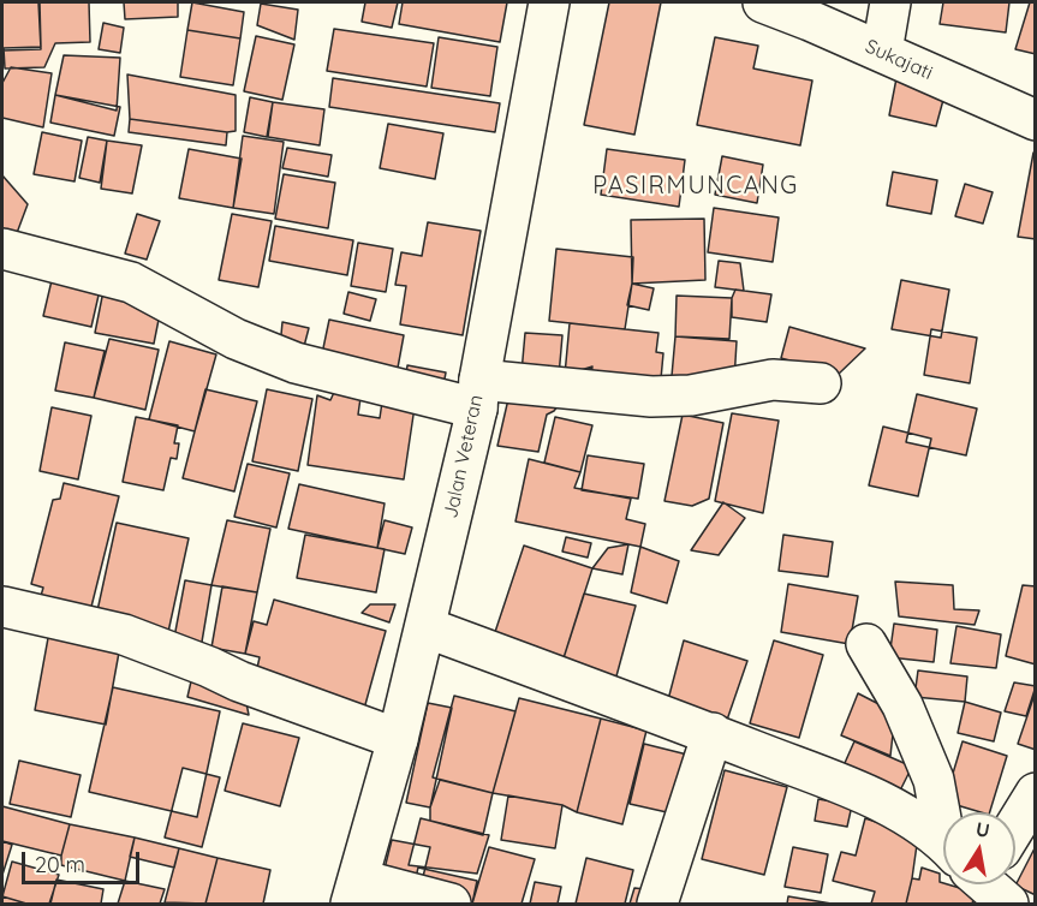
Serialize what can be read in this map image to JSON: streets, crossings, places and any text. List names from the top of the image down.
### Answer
{
  "streets": {
    "main road": ["Sukajati", "Jalan Veteran"]
  },
  "districts": ["PASIRMUNCANG"],
  "scale_bar": "20 m",
  "north": "top"
}
